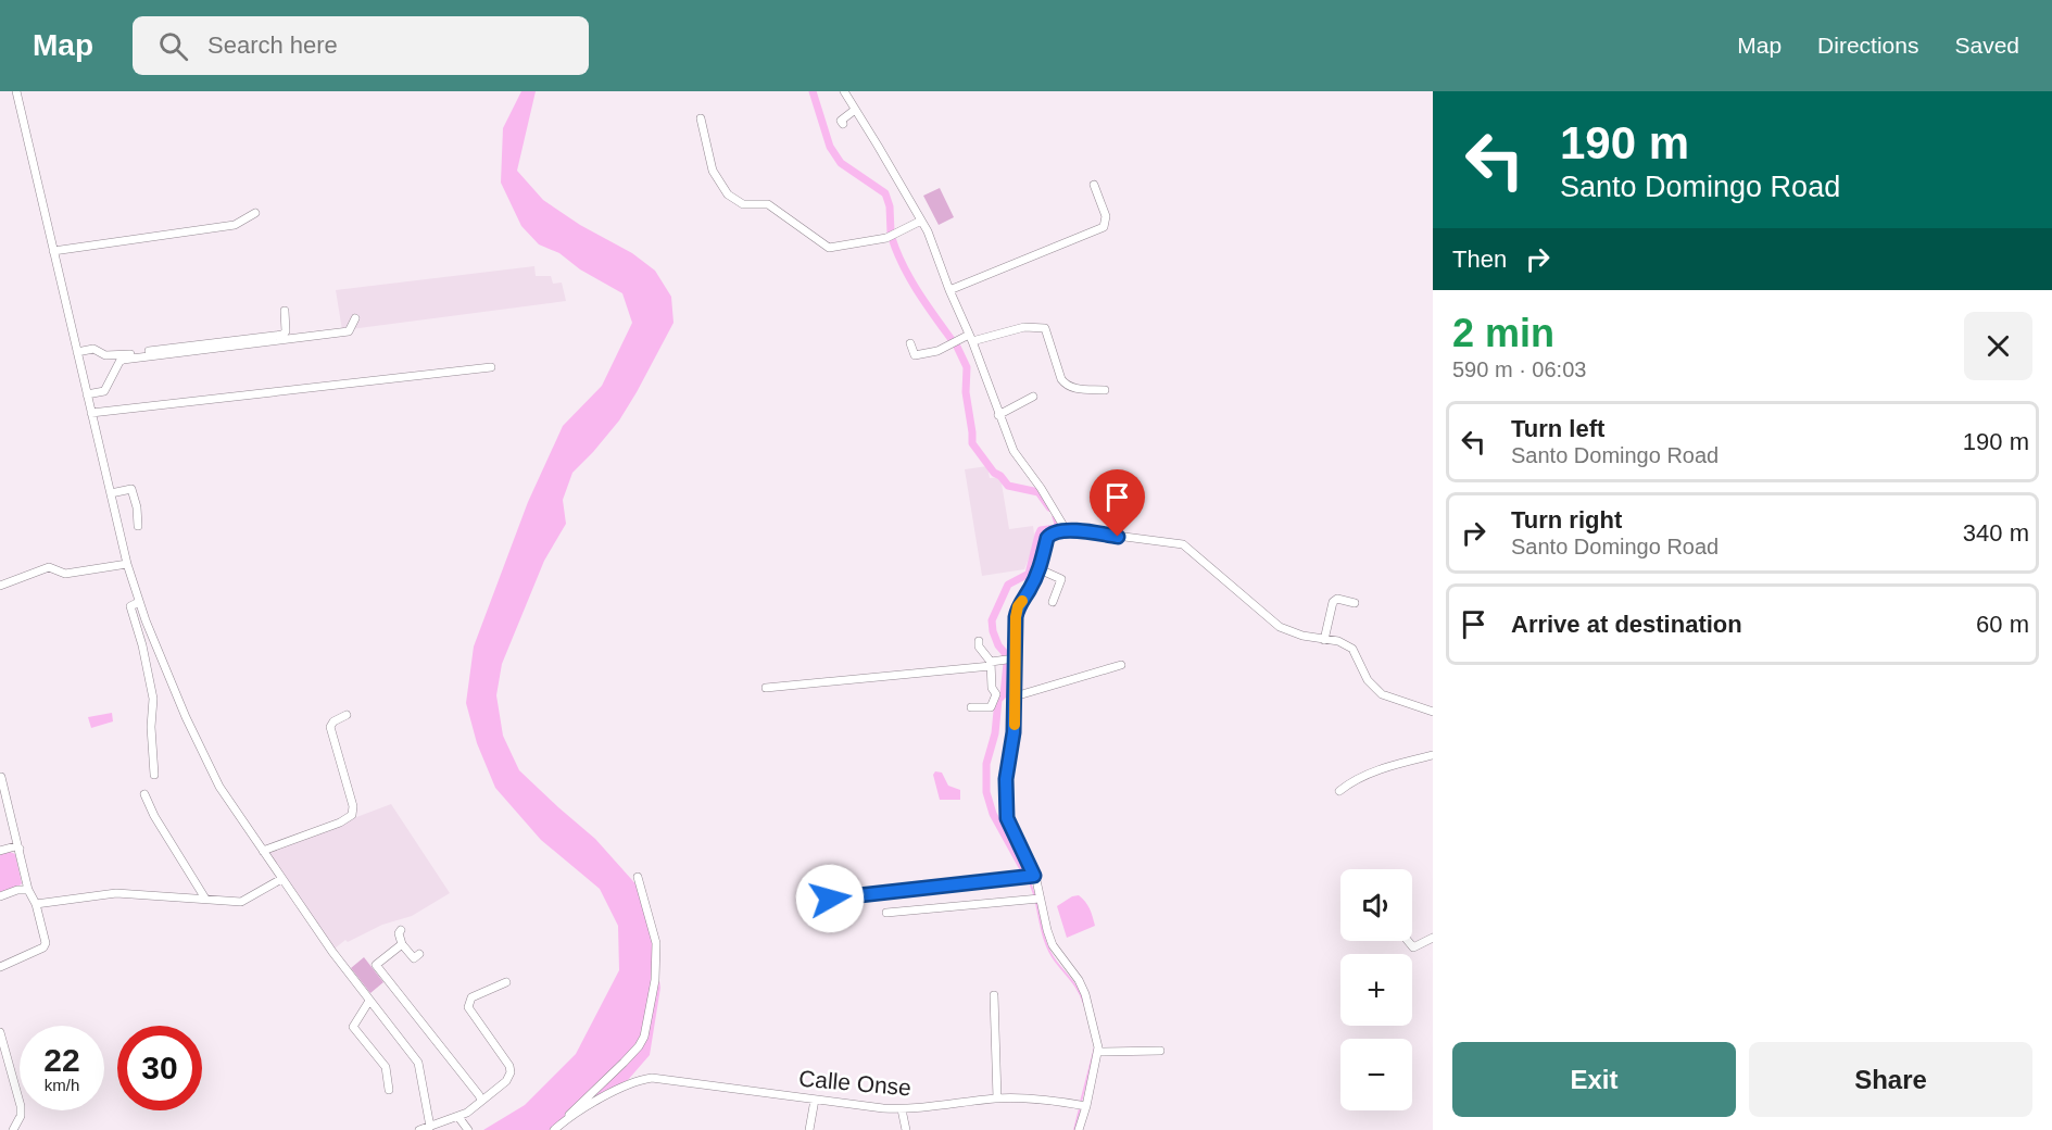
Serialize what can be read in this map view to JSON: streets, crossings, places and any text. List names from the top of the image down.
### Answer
{
  "streets": {
    "street": ["Calle Onse"]
  },
  "page": {
    "header": "Map",
    "search": "Search here",
    "nav": ["Map", "Directions", "Saved"],
    "turn": ["190 m", "Santo Domingo Road"],
    "then": "Then",
    "heading": ["2 min", "590 m · 06:03"],
    "list": [
      {
        "name": "Turn left",
        "note": "Santo Domingo Road",
        "value": "190 m"
      },
      {
        "name": "Turn right",
        "note": "Santo Domingo Road",
        "value": "340 m"
      },
      {
        "name": "Arrive at destination",
        "value": "60 m"
      }
    ],
    "map_buttons": ["+", "−"],
    "speed": "22 km/h",
    "limit": "30",
    "buttons": ["Exit", "Share"]
  }
}
